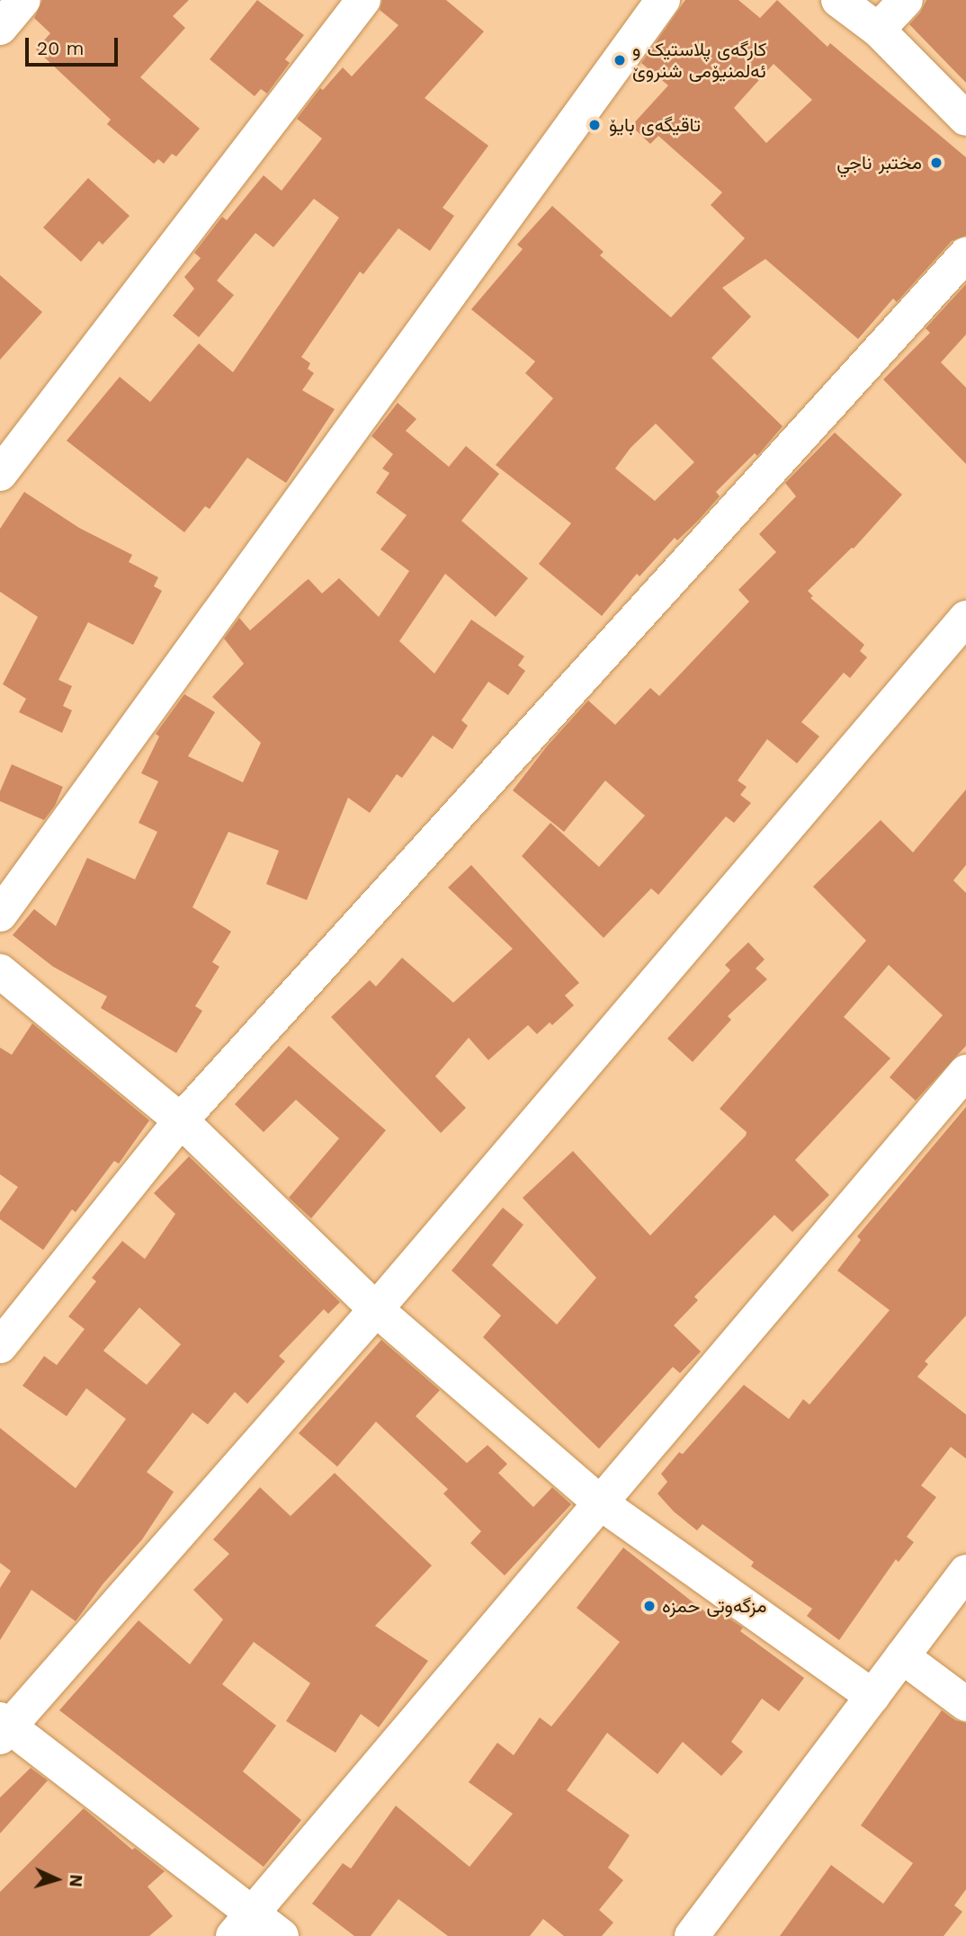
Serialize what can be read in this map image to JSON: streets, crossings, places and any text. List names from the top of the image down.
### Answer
{
  "places": [
    "کارگەی پلاستیک و ئەلمنیۆمی شنروێ",
    "تاقیگەی بایۆ",
    "مختبر ناجي",
    "مزگەوتی حمزە"
  ],
  "scale_bar": "20 m",
  "north": "right"
}
